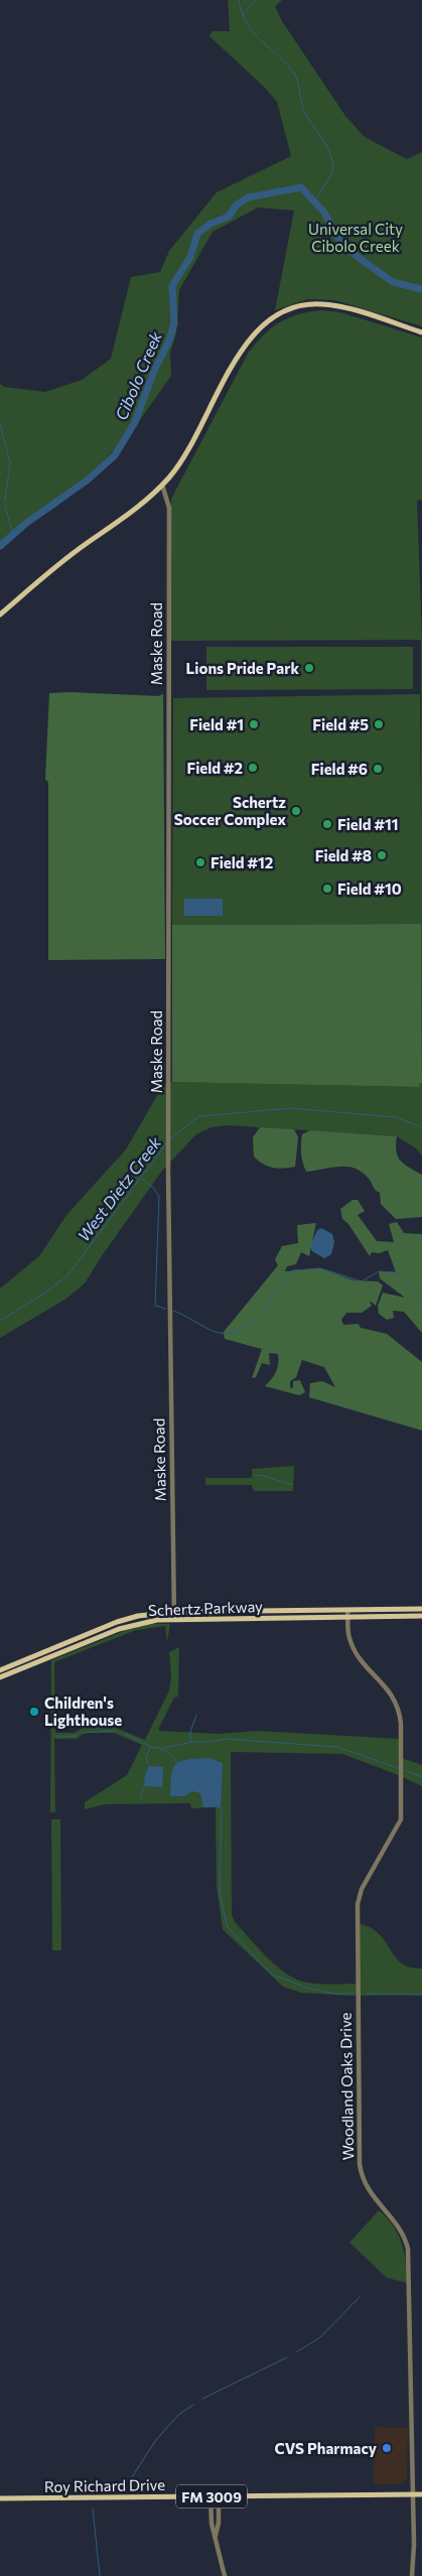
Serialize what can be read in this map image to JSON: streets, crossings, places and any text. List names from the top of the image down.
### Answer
{
  "streets": {
    "main road": ["Schertz Parkway", "Roy Richard Drive", "FM 3009"],
    "street": ["Maske Road", "Woodland Oaks Drive"]
  },
  "crossings": [
    ["Maske Road", "Schertz Parkway"],
    ["Schertz Parkway", "Woodland Oaks Drive"],
    ["Woodland Oaks Drive", "Roy Richard Drive"]
  ],
  "water": ["Cibolo Creek", "West Dietz Creek"],
  "parks": ["Universal City Cibolo Creek"],
  "places": [
    "Lions Pride Park",
    "Field #1",
    "Field #5",
    "Field #2",
    "Field #6",
    "Schertz Soccer Complex",
    "Field #11",
    "Field #8",
    "Field #12",
    "Field #10",
    "Children's Lighthouse",
    "CVS Pharmacy"
  ]
}
